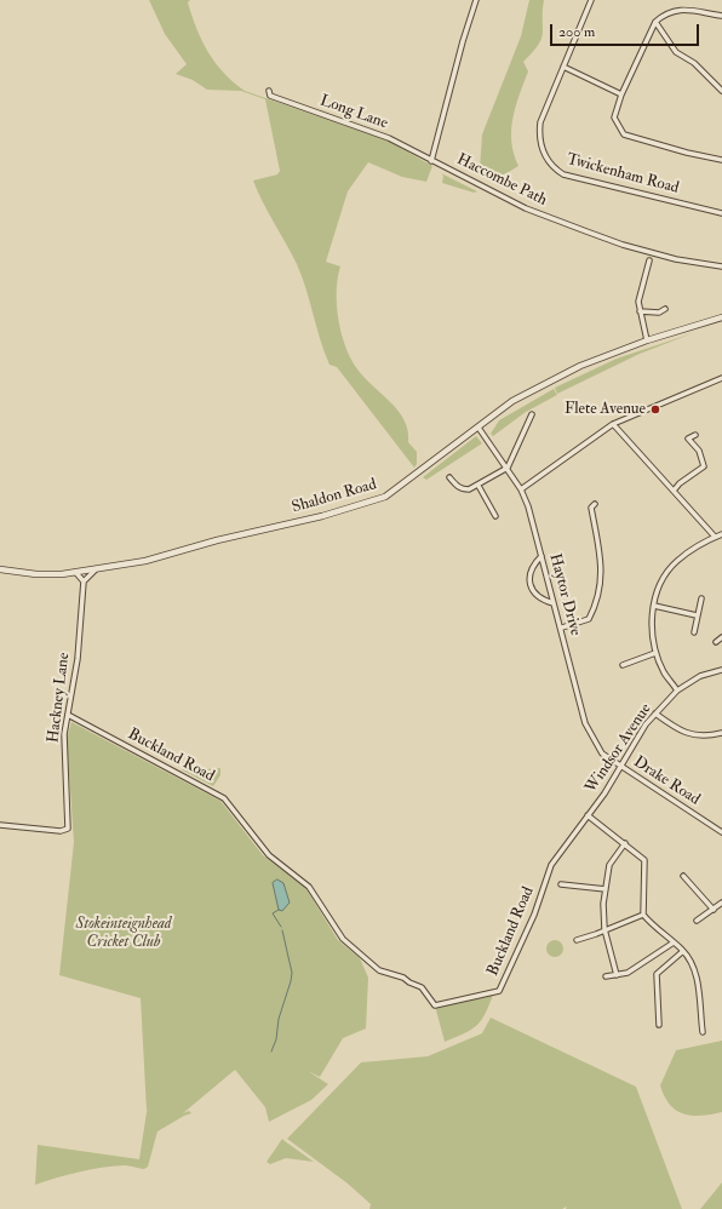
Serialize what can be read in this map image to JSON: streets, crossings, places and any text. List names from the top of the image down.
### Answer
{
  "streets": {
    "street": [
      "Long Lane",
      "Twickenham Road",
      "Haccombe Path",
      "Shaldon Road",
      "Haytor Drive",
      "Hackney Lane",
      "Windsor Avenue",
      "Buckland Road",
      "Drake Road"
    ]
  },
  "crossings": [
    ["Long Lane", "Haccombe Path"],
    ["Shaldon Road", "Haytor Drive"],
    ["Haytor Drive", "Windsor Avenue"],
    ["Haytor Drive", "Drake Road"],
    ["Hackney Lane", "Buckland Road"],
    ["Windsor Avenue", "Buckland Road"],
    ["Windsor Avenue", "Drake Road"]
  ],
  "parks": ["Stokeinteignhead Cricket Club"],
  "places": ["Flete Avenue"],
  "scale_bar": "200 m"
}
